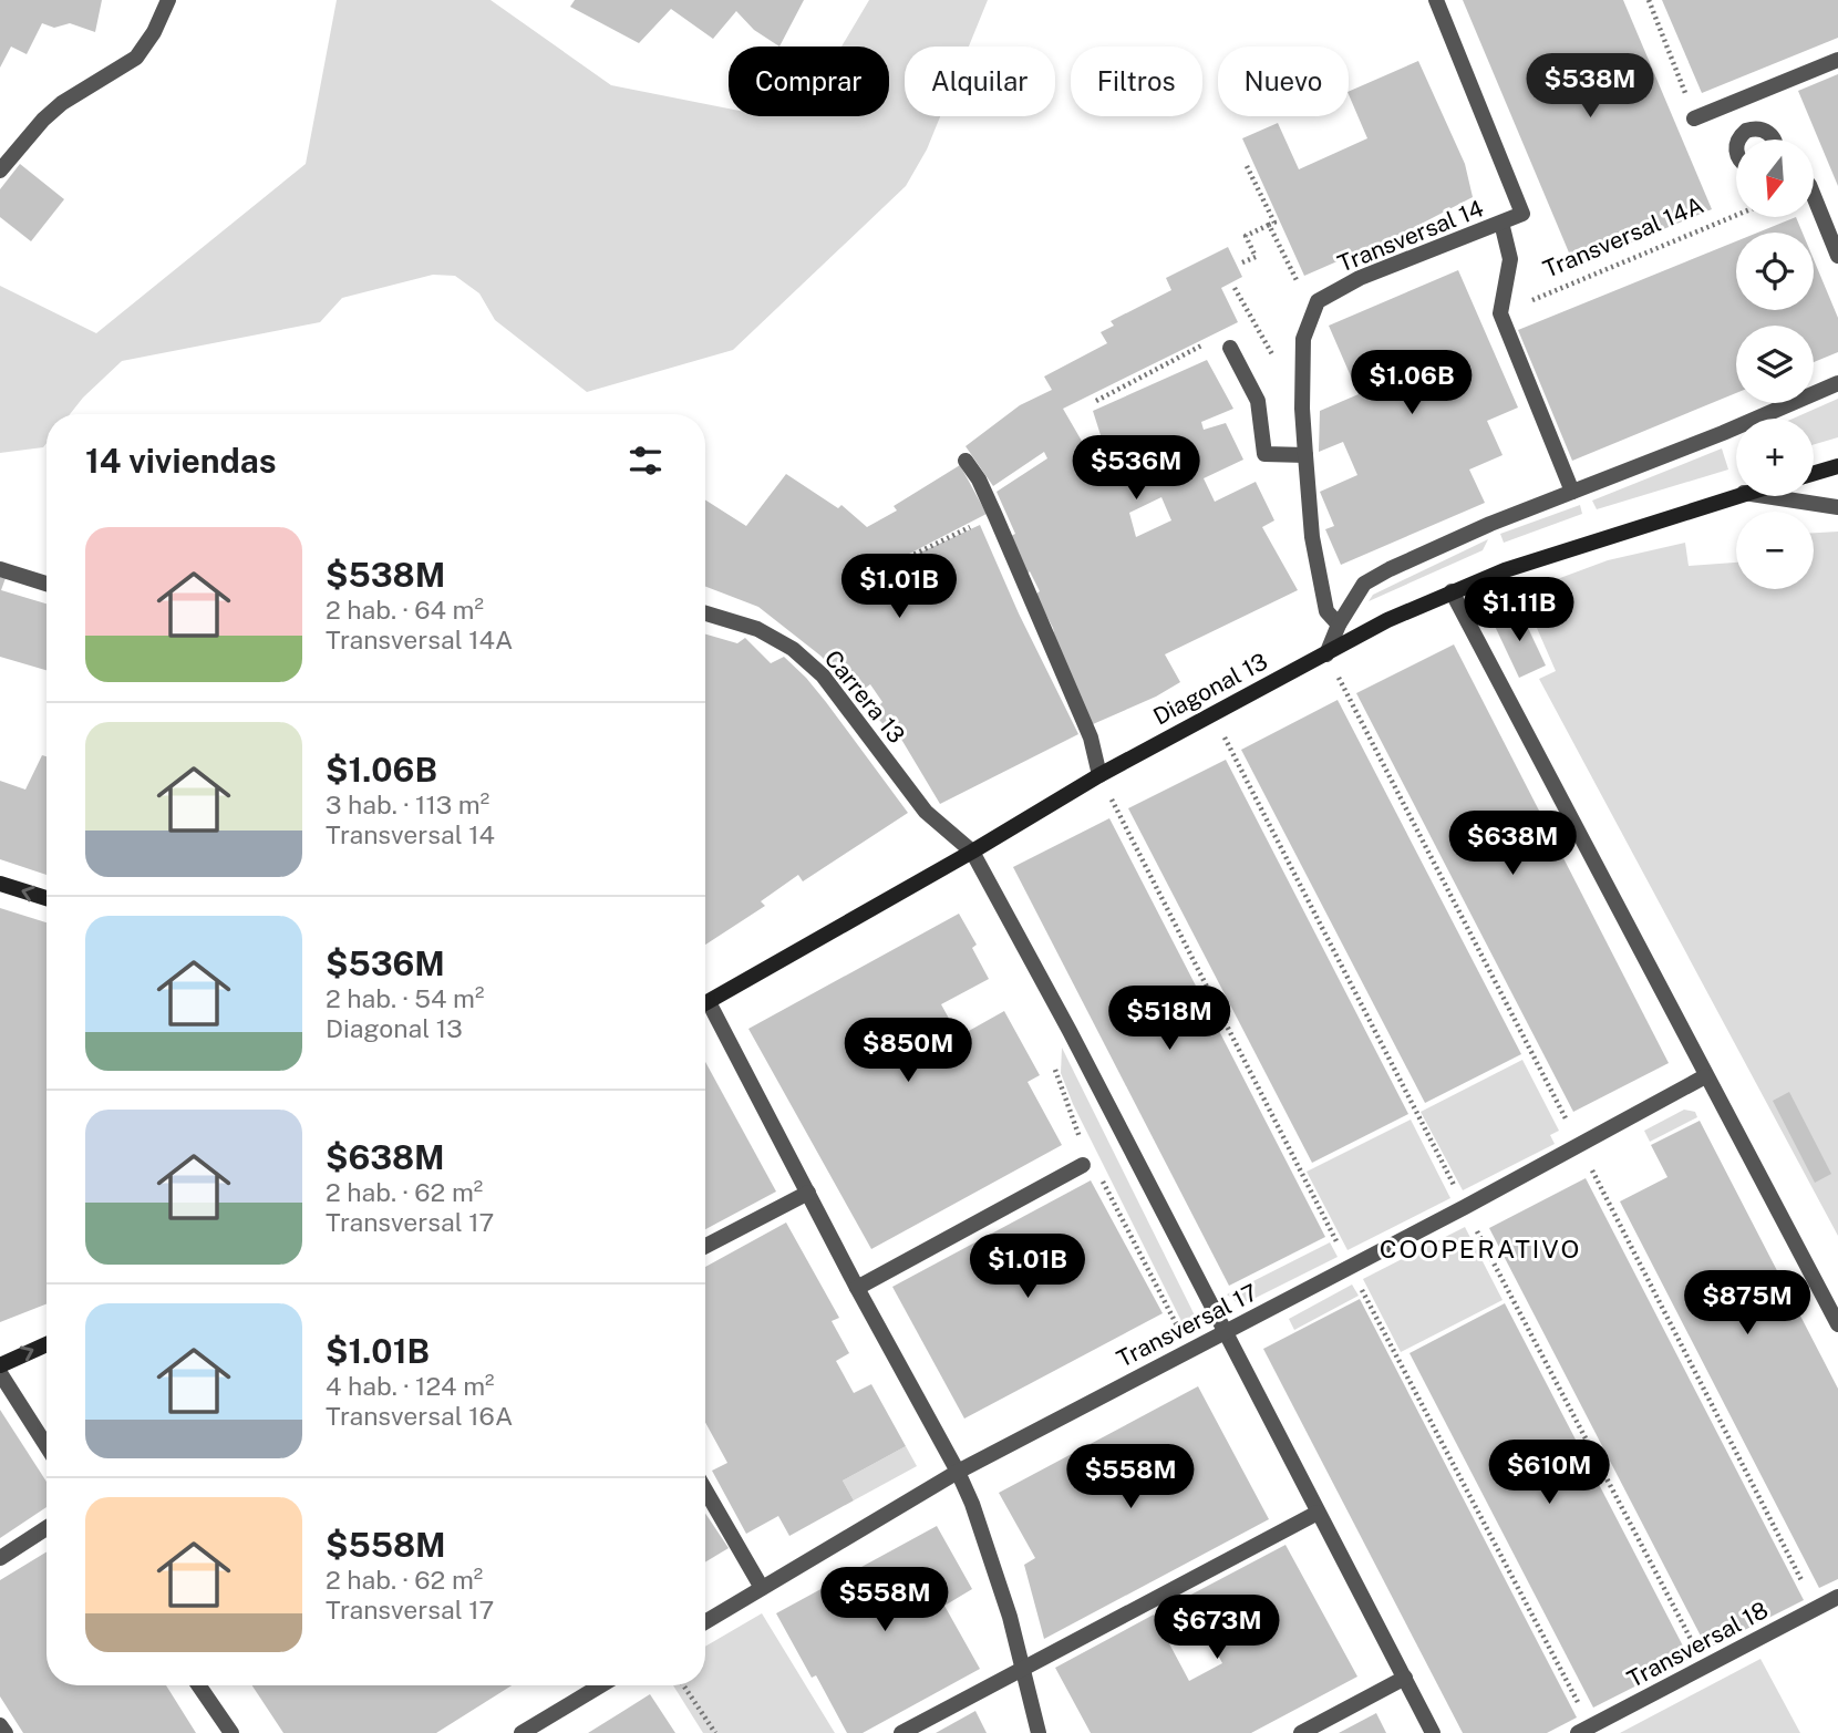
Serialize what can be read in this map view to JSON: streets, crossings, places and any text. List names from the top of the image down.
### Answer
{
  "streets": {
    "main road": ["Diagonal 13"],
    "street": [
      "Transversal 14",
      "Carrera 13",
      "Transversal 17",
      "Transversal 18"
    ],
    "path": ["Transversal 14A"]
  },
  "crossings": [
    ["Diagonal 13", "Carrera 13"]
  ],
  "districts": ["COOPERATIVO"],
  "north": "bottom",
  "page": {
    "chip": [
      "Comprar",
      "Alquilar",
      "Filtros",
      "Nuevo"
    ],
    "price": [
      "$538M",
      "$1.06B",
      "$536M",
      "$1.01B",
      "$1.11B",
      "$638M",
      "$518M",
      "$850M",
      "$1.01B",
      "$875M",
      "$610M",
      "$558M",
      "$558M",
      "$673M"
    ],
    "map_buttons": ["+", "−"],
    "heading": "14 viviendas",
    "list": [
      {
        "name": "$538M",
        "note": "2 hab. · 64 m² · Transversal 14A"
      },
      {
        "name": "$1.06B",
        "note": "3 hab. · 113 m² · Transversal 14"
      },
      {
        "name": "$536M",
        "note": "2 hab. · 54 m² · Diagonal 13"
      },
      {
        "name": "$638M",
        "note": "2 hab. · 62 m² · Transversal 17"
      },
      {
        "name": "$1.01B",
        "note": "4 hab. · 124 m² · Transversal 16A"
      },
      {
        "name": "$558M",
        "note": "2 hab. · 62 m² · Transversal 17"
      }
    ]
  }
}
